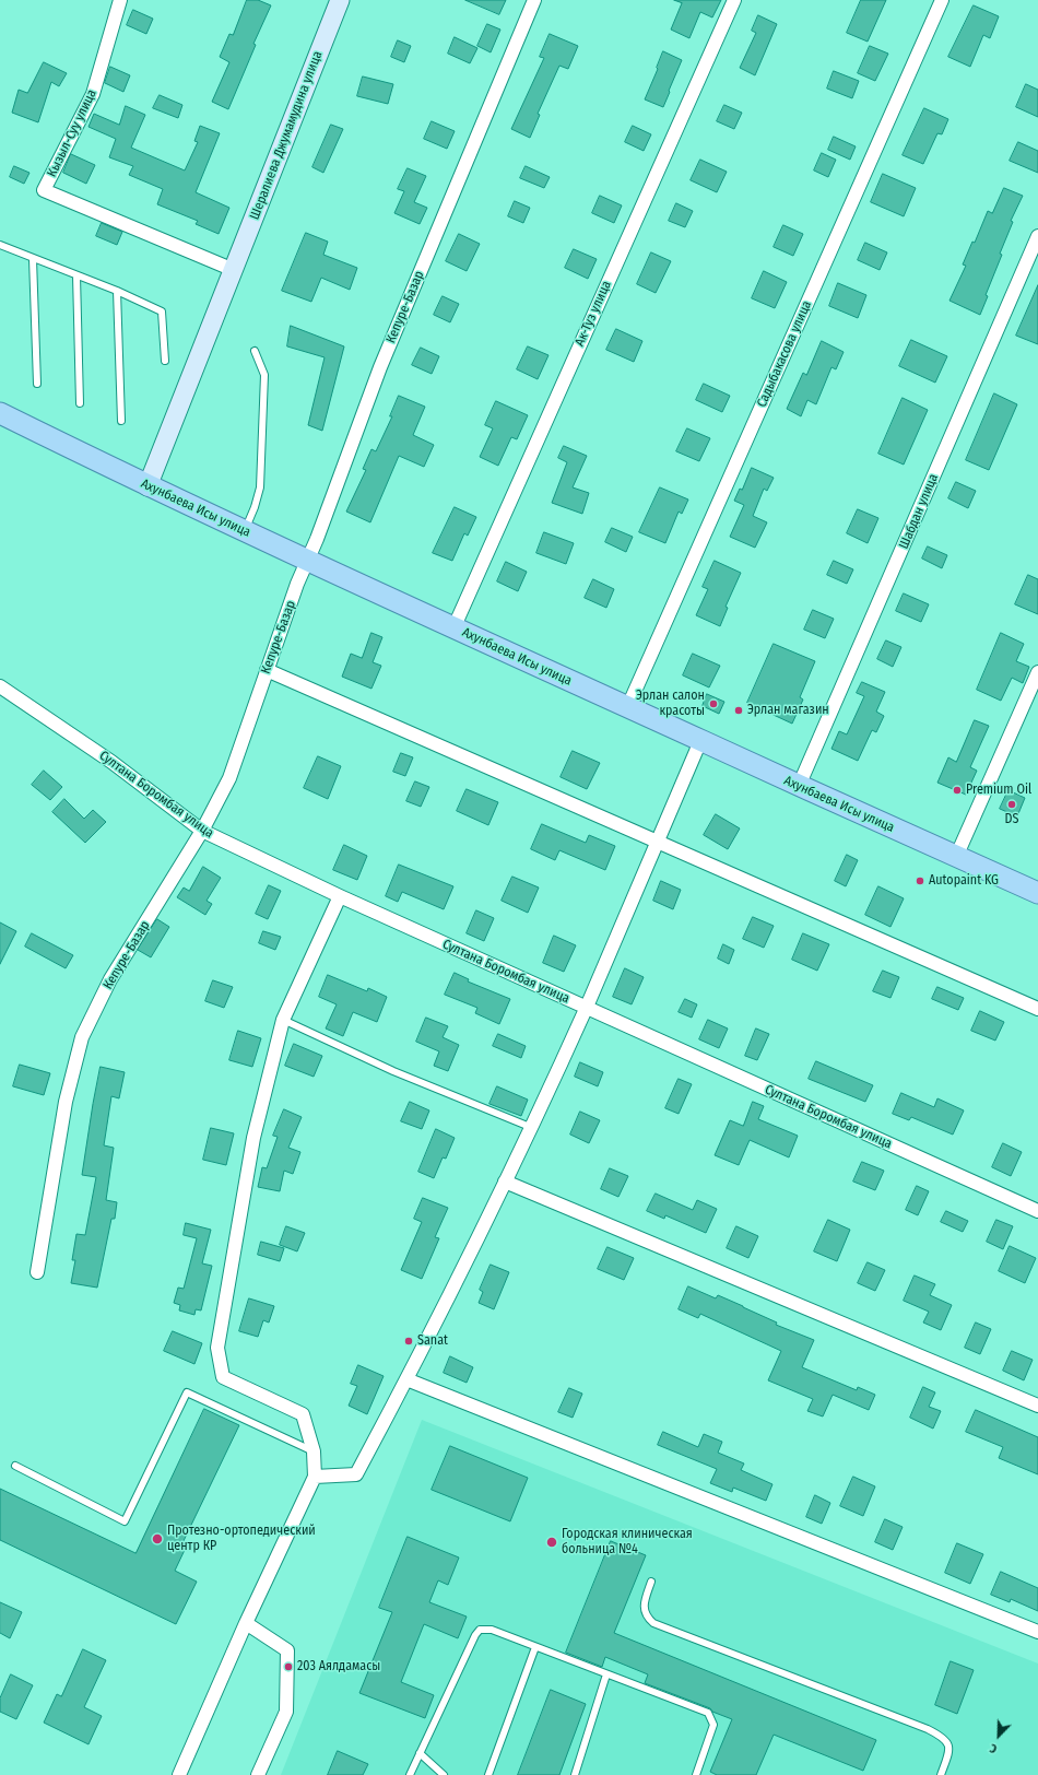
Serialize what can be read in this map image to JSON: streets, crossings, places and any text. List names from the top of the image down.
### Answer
{
  "streets": {
    "main road": ["Ахунбаева Исы улица"],
    "street": [
      "Кызыл-Суу улица",
      "Шералиева Джумамудина улица",
      "Кепуре-Базар",
      "Ак-Туз улица",
      "Садыбакасова улица",
      "Шабдан улица",
      "Султана Боромбая улица"
    ]
  },
  "crossings": [
    ["Кызыл-Суу улица", "Шералиева Джумамудина улица"],
    ["Шералиева Джумамудина улица", "Ахунбаева Исы улица"],
    ["Кепуре-Базар", "Ахунбаева Исы улица"],
    ["Кепуре-Базар", "Султана Боромбая улица"],
    ["Ак-Туз улица", "Ахунбаева Исы улица"],
    ["Садыбакасова улица", "Ахунбаева Исы улица"],
    ["Ахунбаева Исы улица", "Шабдан улица"]
  ],
  "places": [
    "Эрлан салон красоты",
    "Эрлан магазин",
    "Premium Oil",
    "DS",
    "Autopaint KG",
    "Sanat",
    "Протезно-ортопедический центр КР",
    "Городская клиническая больница №4",
    "203 Аялдамасы"
  ],
  "north": "bottom left"
}
